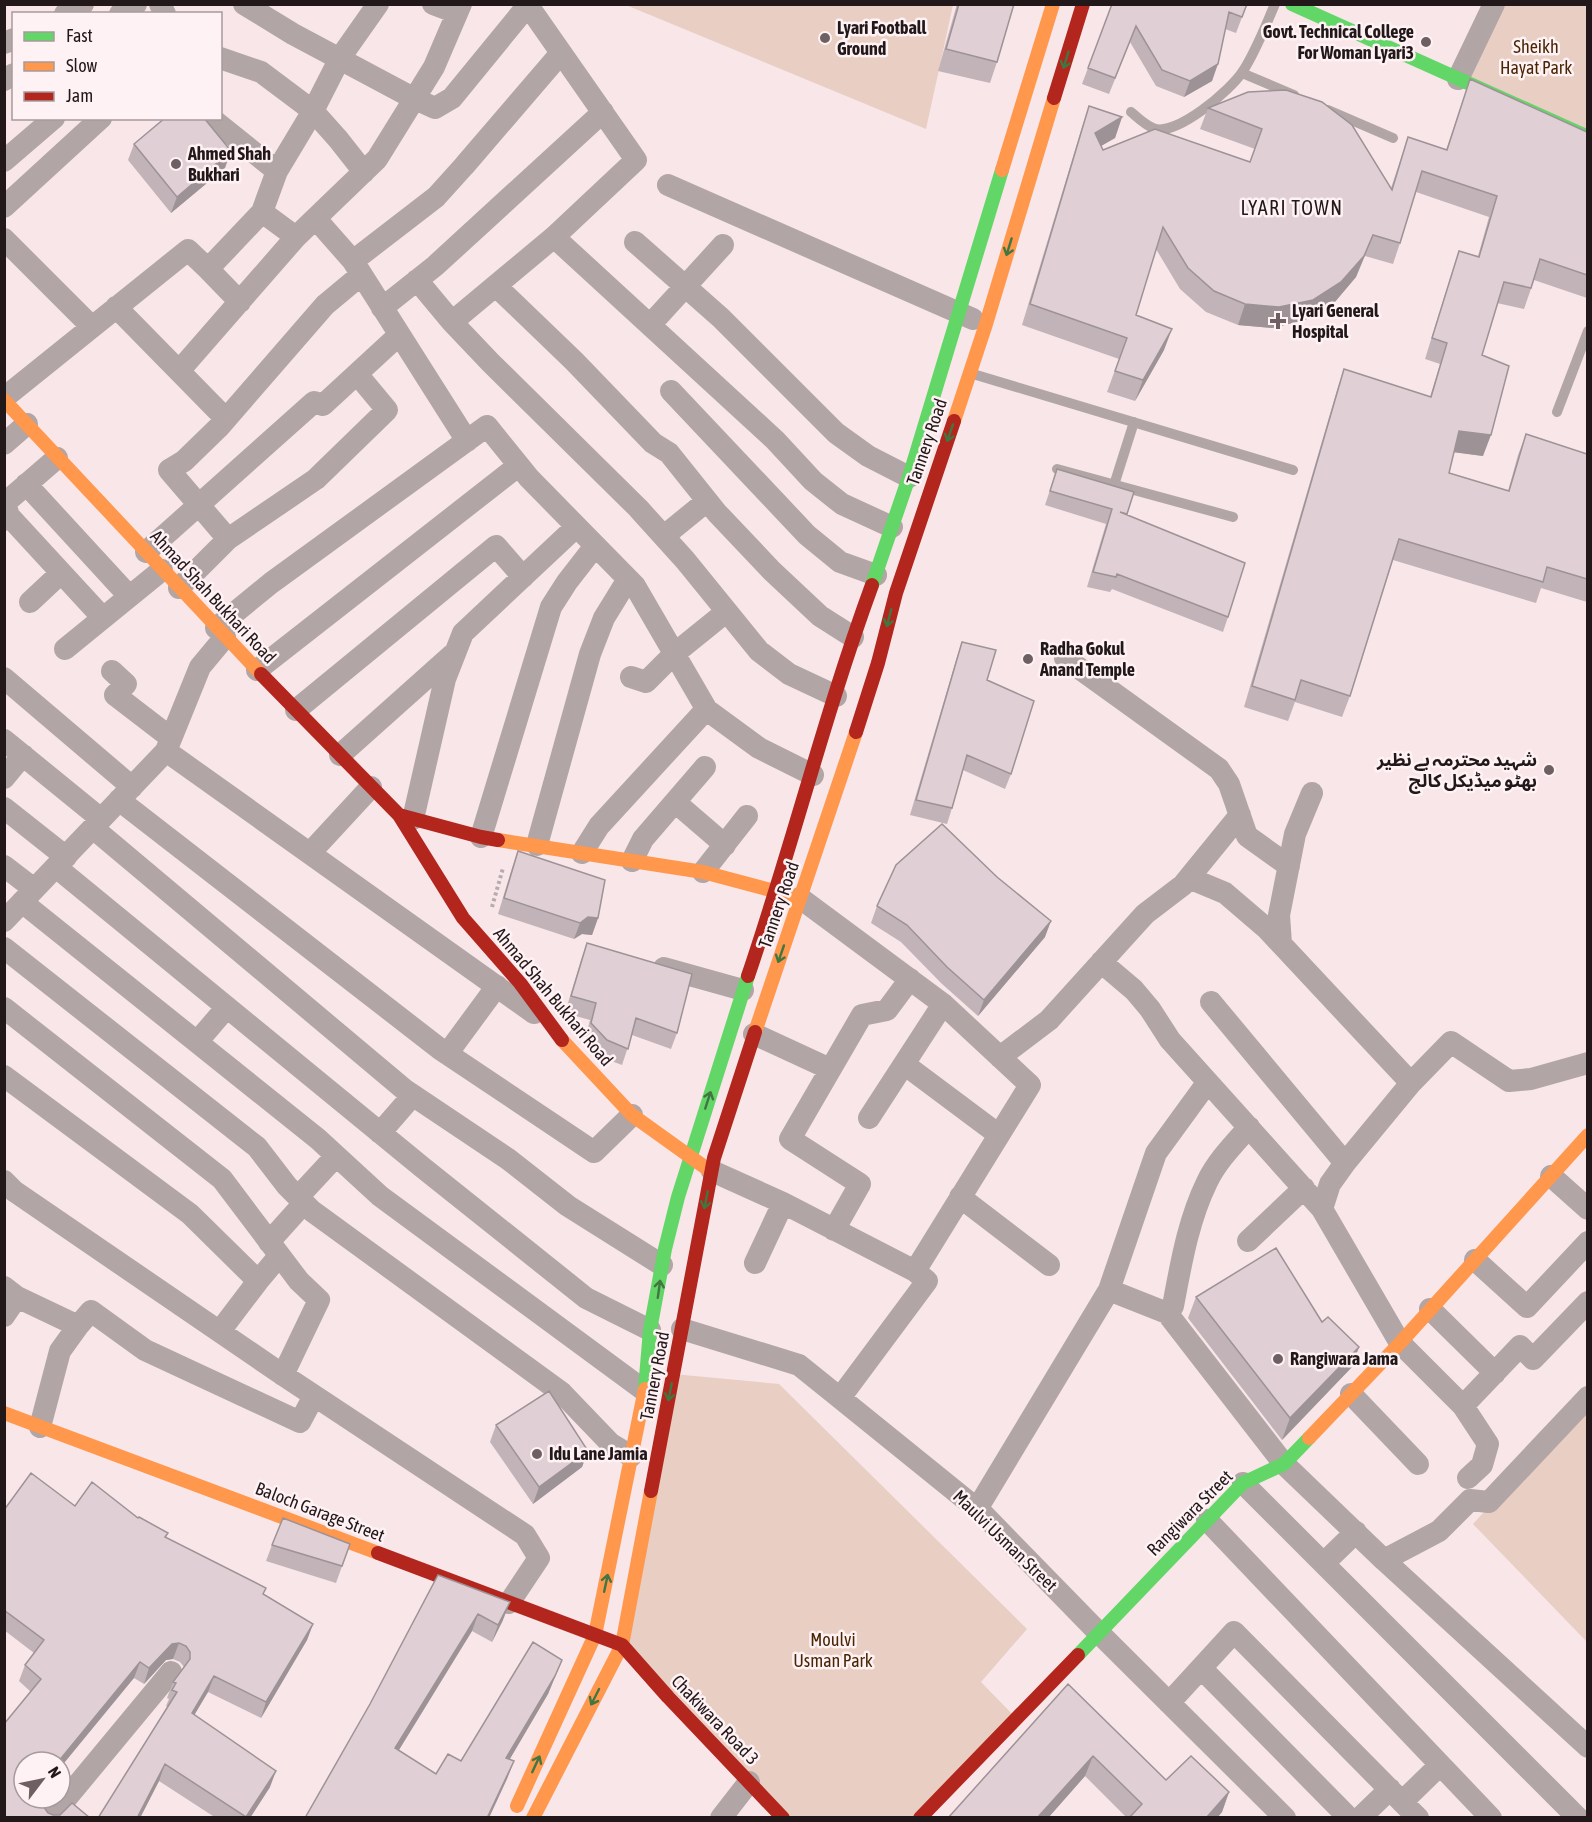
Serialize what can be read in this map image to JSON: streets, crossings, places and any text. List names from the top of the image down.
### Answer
{
  "streets": {
    "main road": [
      "Tannery Road",
      "Ahmad Shah Bukhari Road",
      "Baloch Garage Street",
      "Rangiwara Street",
      "Chakiwara Road 3"
    ],
    "street": ["Maulvi Usman Street"]
  },
  "crossings": [
    ["Tannery Road", "Ahmad Shah Bukhari Road"],
    ["Tannery Road", "Baloch Garage Street"],
    ["Tannery Road", "Maulvi Usman Street"],
    ["Tannery Road", "Chakiwara Road 3"],
    ["Baloch Garage Street", "Chakiwara Road 3"],
    ["Rangiwara Street", "Maulvi Usman Street"]
  ],
  "districts": ["LYARI TOWN"],
  "parks": ["Sheikh Hayat Park", "Moulvi Usman Park"],
  "places": {
    "other": [
      "Lyari Football Ground",
      "Govt. Technical College For Woman Lyari3",
      "Ahmed Shah Bukhari",
      "Radha Gokul Anand Temple",
      "شہید محترمہ بے نظیر بھٹو میڈیکل کالج",
      "Rangiwara Jama",
      "Idu Lane Jamia"
    ],
    "health": ["Lyari General Hospital"]
  },
  "legend": ["Fast", "Slow", "Jam"],
  "north": "top right"
}
